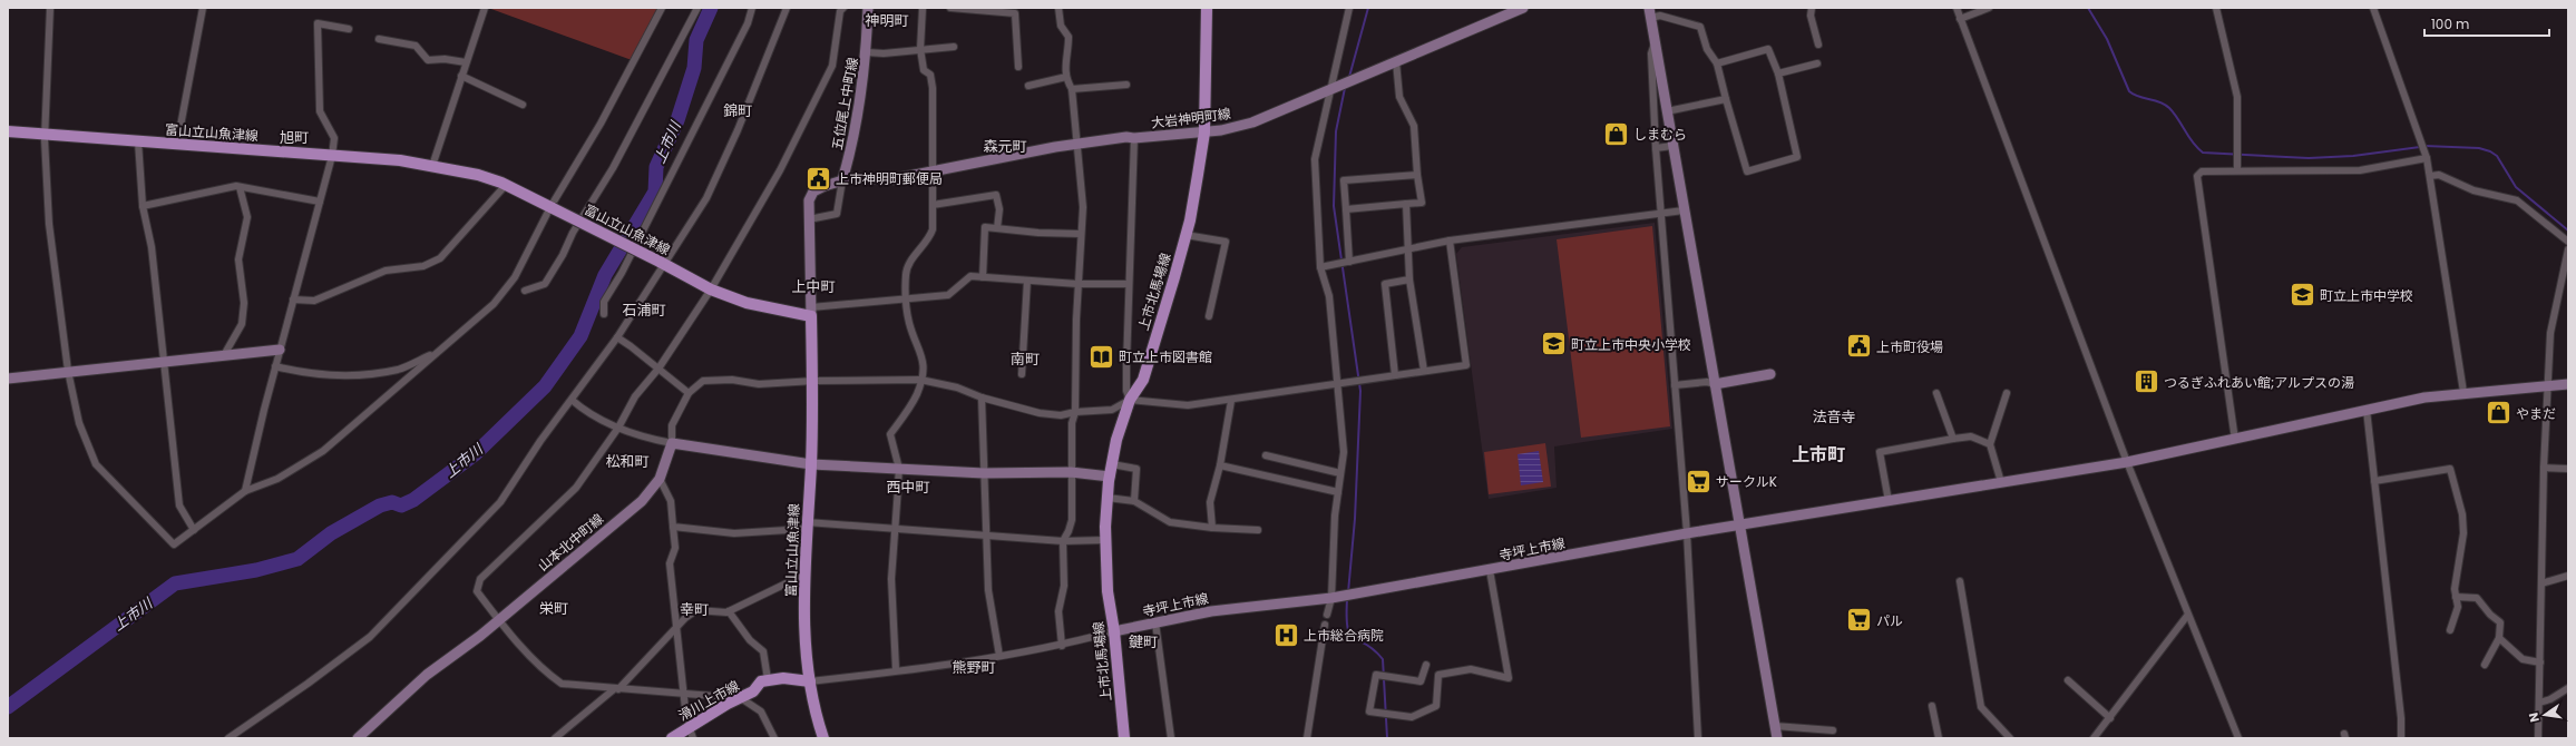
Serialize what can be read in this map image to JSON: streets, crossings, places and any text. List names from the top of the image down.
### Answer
{
  "streets": {
    "main road": [
      "五位尾上中町線",
      "大岩神明町線",
      "富山立山魚津線",
      "上市北馬場線",
      "山本北中町線",
      "寺坪上市線",
      "滑川上市線"
    ]
  },
  "crossings": [
    ["五位尾上中町線", "大岩神明町線"],
    ["大岩神明町線", "上市北馬場線"],
    ["上市北馬場線", "寺坪上市線"]
  ],
  "districts": [
    "神明町",
    "錦町",
    "旭町",
    "森元町",
    "上中町",
    "石浦町",
    "南町",
    "法音寺",
    "上市町",
    "松和町",
    "西中町",
    "栄町",
    "幸町",
    "鍵町",
    "熊野町"
  ],
  "water": ["上市川"],
  "places": {
    "shop": ["しまむら", "やまだ"],
    "public building": ["上市神明町郵便局", "上市町役場"],
    "school or university": ["町立上市中学校", "町立上市中央小学校"],
    "library": ["町立上市図書館"],
    "building": ["つるぎふれあい館;アルプスの湯"],
    "supermarket": ["サークルK", "パル"],
    "hospital": ["上市総合病院"]
  },
  "scale_bar": "100 m",
  "north": "left"
}
